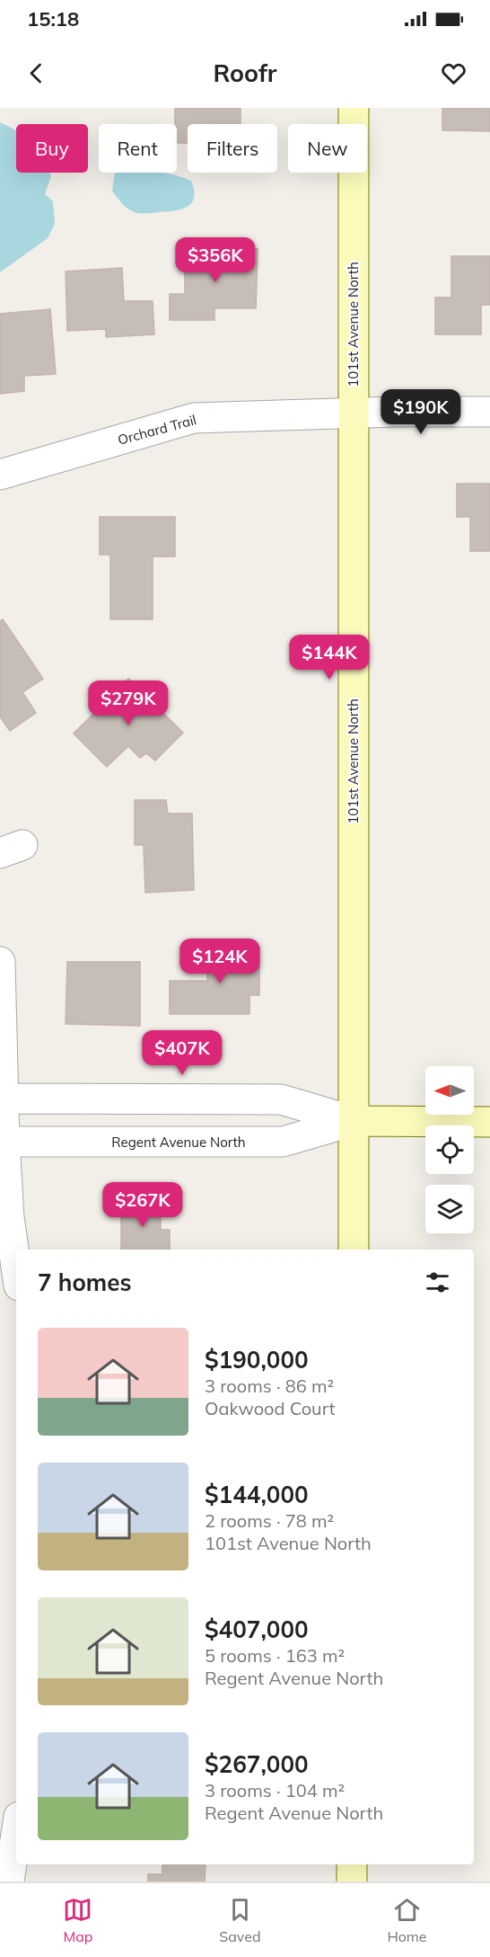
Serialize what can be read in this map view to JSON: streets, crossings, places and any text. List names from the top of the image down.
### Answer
{
  "streets": {
    "street": ["101st Avenue North", "Orchard Trail", "Regent Avenue North"]
  },
  "crossings": [
    ["101st Avenue North", "Orchard Trail"],
    ["101st Avenue North", "Regent Avenue North"]
  ],
  "north": "left",
  "page": {
    "status": "15:18",
    "header": "Roofr",
    "chip": [
      "Buy",
      "Rent",
      "Filters",
      "New"
    ],
    "price": [
      "$356K",
      "$190K",
      "$144K",
      "$279K",
      "$124K",
      "$407K",
      "$267K"
    ],
    "heading": "7 homes",
    "list": [
      {
        "name": "$190,000",
        "note": "3 rooms · 86 m² · Oakwood Court"
      },
      {
        "name": "$144,000",
        "note": "2 rooms · 78 m² · 101st Avenue North"
      },
      {
        "name": "$407,000",
        "note": "5 rooms · 163 m² · Regent Avenue North"
      },
      {
        "name": "$267,000",
        "note": "3 rooms · 104 m² · Regent Avenue North"
      }
    ],
    "tabs": ["Map", "Saved", "Home"]
  }
}
